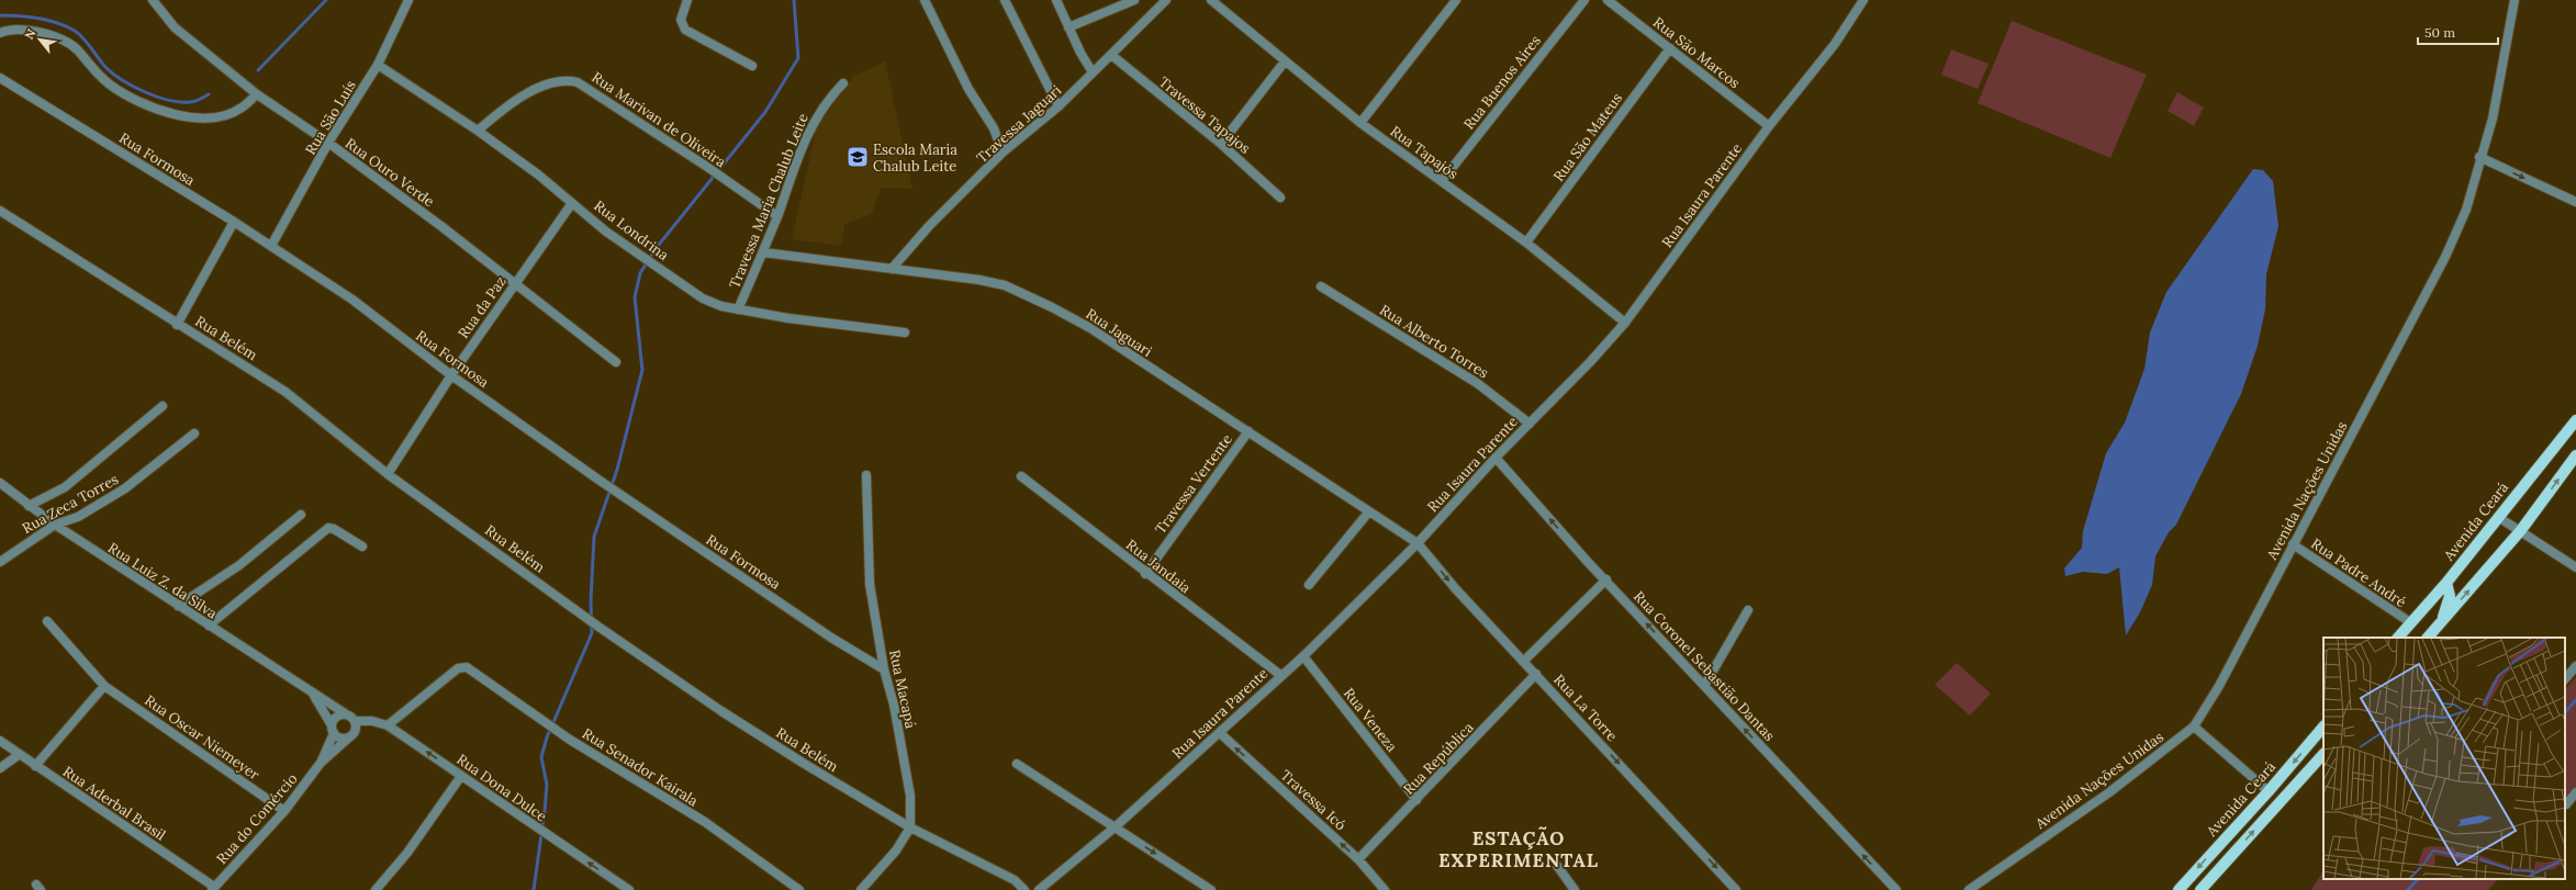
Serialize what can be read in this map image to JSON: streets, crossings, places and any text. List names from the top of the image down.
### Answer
{
  "streets": {
    "main road": ["Avenida Ceará"],
    "street": [
      "Rua São Marcos",
      "Rua Buenos Aires",
      "Travessa Tapajos",
      "Rua São Luís",
      "Rua Marivan de Oliveira",
      "Travessa Jaguari",
      "Rua São Mateus",
      "Rua Tapajós",
      "Rua Formosa",
      "Rua Ouro Verde",
      "Rua Isaura Parente",
      "Travessa Maria Chalub Leite",
      "Rua Londrina",
      "Rua da Paz",
      "Rua Jaguari",
      "Rua Belém",
      "Rua Alberto Torres",
      "Travessa Vertente",
      "Avenida Nações Unidas",
      "Rua Zeca Torres",
      "Rua Jandaia",
      "Rua Padre André",
      "Rua Luiz Z. da Silva",
      "Rua Coronel Sebastião Dantas",
      "Rua Macapá",
      "Rua La Torre",
      "Rua Veneza",
      "Rua Oscar Niemeyer",
      "Rua República",
      "Rua Senador Kairala",
      "Rua Dona Dulce",
      "Travessa Icó",
      "Rua Aderbal Brasil",
      "Rua do Comércio"
    ]
  },
  "crossings": [
    ["Rua São Marcos", "Rua São Mateus"],
    ["Rua São Marcos", "Rua Isaura Parente"],
    ["Rua Buenos Aires", "Rua Tapajós"],
    ["Travessa Tapajos", "Travessa Jaguari"],
    ["Rua São Luís", "Rua Formosa"],
    ["Rua São Luís", "Rua Ouro Verde"],
    ["Rua São Luís", "Rua Londrina"],
    ["Rua Marivan de Oliveira", "Travessa Maria Chalub Leite"],
    ["Rua Marivan de Oliveira", "Rua Londrina"],
    ["Travessa Jaguari", "Rua Jaguari"],
    ["Rua São Mateus", "Rua Tapajós"],
    ["Rua Tapajós", "Rua Isaura Parente"],
    ["Rua Formosa", "Rua da Paz"],
    ["Rua Formosa", "Rua Macapá"],
    ["Rua Ouro Verde", "Rua da Paz"],
    ["Rua Isaura Parente", "Rua Jaguari"],
    ["Rua Isaura Parente", "Rua Alberto Torres"],
    ["Rua Isaura Parente", "Rua Jandaia"],
    ["Rua Isaura Parente", "Rua Coronel Sebastião Dantas"],
    ["Rua Isaura Parente", "Rua La Torre"],
    ["Rua Isaura Parente", "Rua Veneza"],
    ["Rua Isaura Parente", "Travessa Icó"],
    ["Travessa Maria Chalub Leite", "Rua Londrina"],
    ["Travessa Maria Chalub Leite", "Rua Jaguari"],
    ["Rua Londrina", "Rua da Paz"],
    ["Rua da Paz", "Rua Belém"],
    ["Rua Jaguari", "Travessa Vertente"],
    ["Rua Jaguari", "Rua La Torre"],
    ["Rua Belém", "Rua Macapá"],
    ["Travessa Vertente", "Rua Jandaia"],
    ["Avenida Nações Unidas", "Rua Padre André"],
    ["Rua Zeca Torres", "Rua Luiz Z. da Silva"],
    ["Avenida Ceará", "Rua Padre André"],
    ["Rua Luiz Z. da Silva", "Rua Dona Dulce"],
    ["Rua Luiz Z. da Silva", "Rua do Comércio"],
    ["Rua La Torre", "Rua República"],
    ["Rua Veneza", "Rua República"],
    ["Rua Oscar Niemeyer", "Rua do Comércio"],
    ["Rua República", "Travessa Icó"],
    ["Rua Senador Kairala", "Rua Dona Dulce"],
    ["Rua Dona Dulce", "Rua do Comércio"],
    ["Rua Aderbal Brasil", "Rua do Comércio"]
  ],
  "one_way": [
    "Rua Coronel Sebastião Dantas",
    "Rua La Torre",
    "Rua Dona Dulce",
    "Travessa Icó"
  ],
  "districts": ["ESTAÇÃO EXPERIMENTAL"],
  "places": {
    "school or university": ["Escola Maria Chalub Leite"]
  },
  "scale_bar": "50 m",
  "north": "top left"
}
